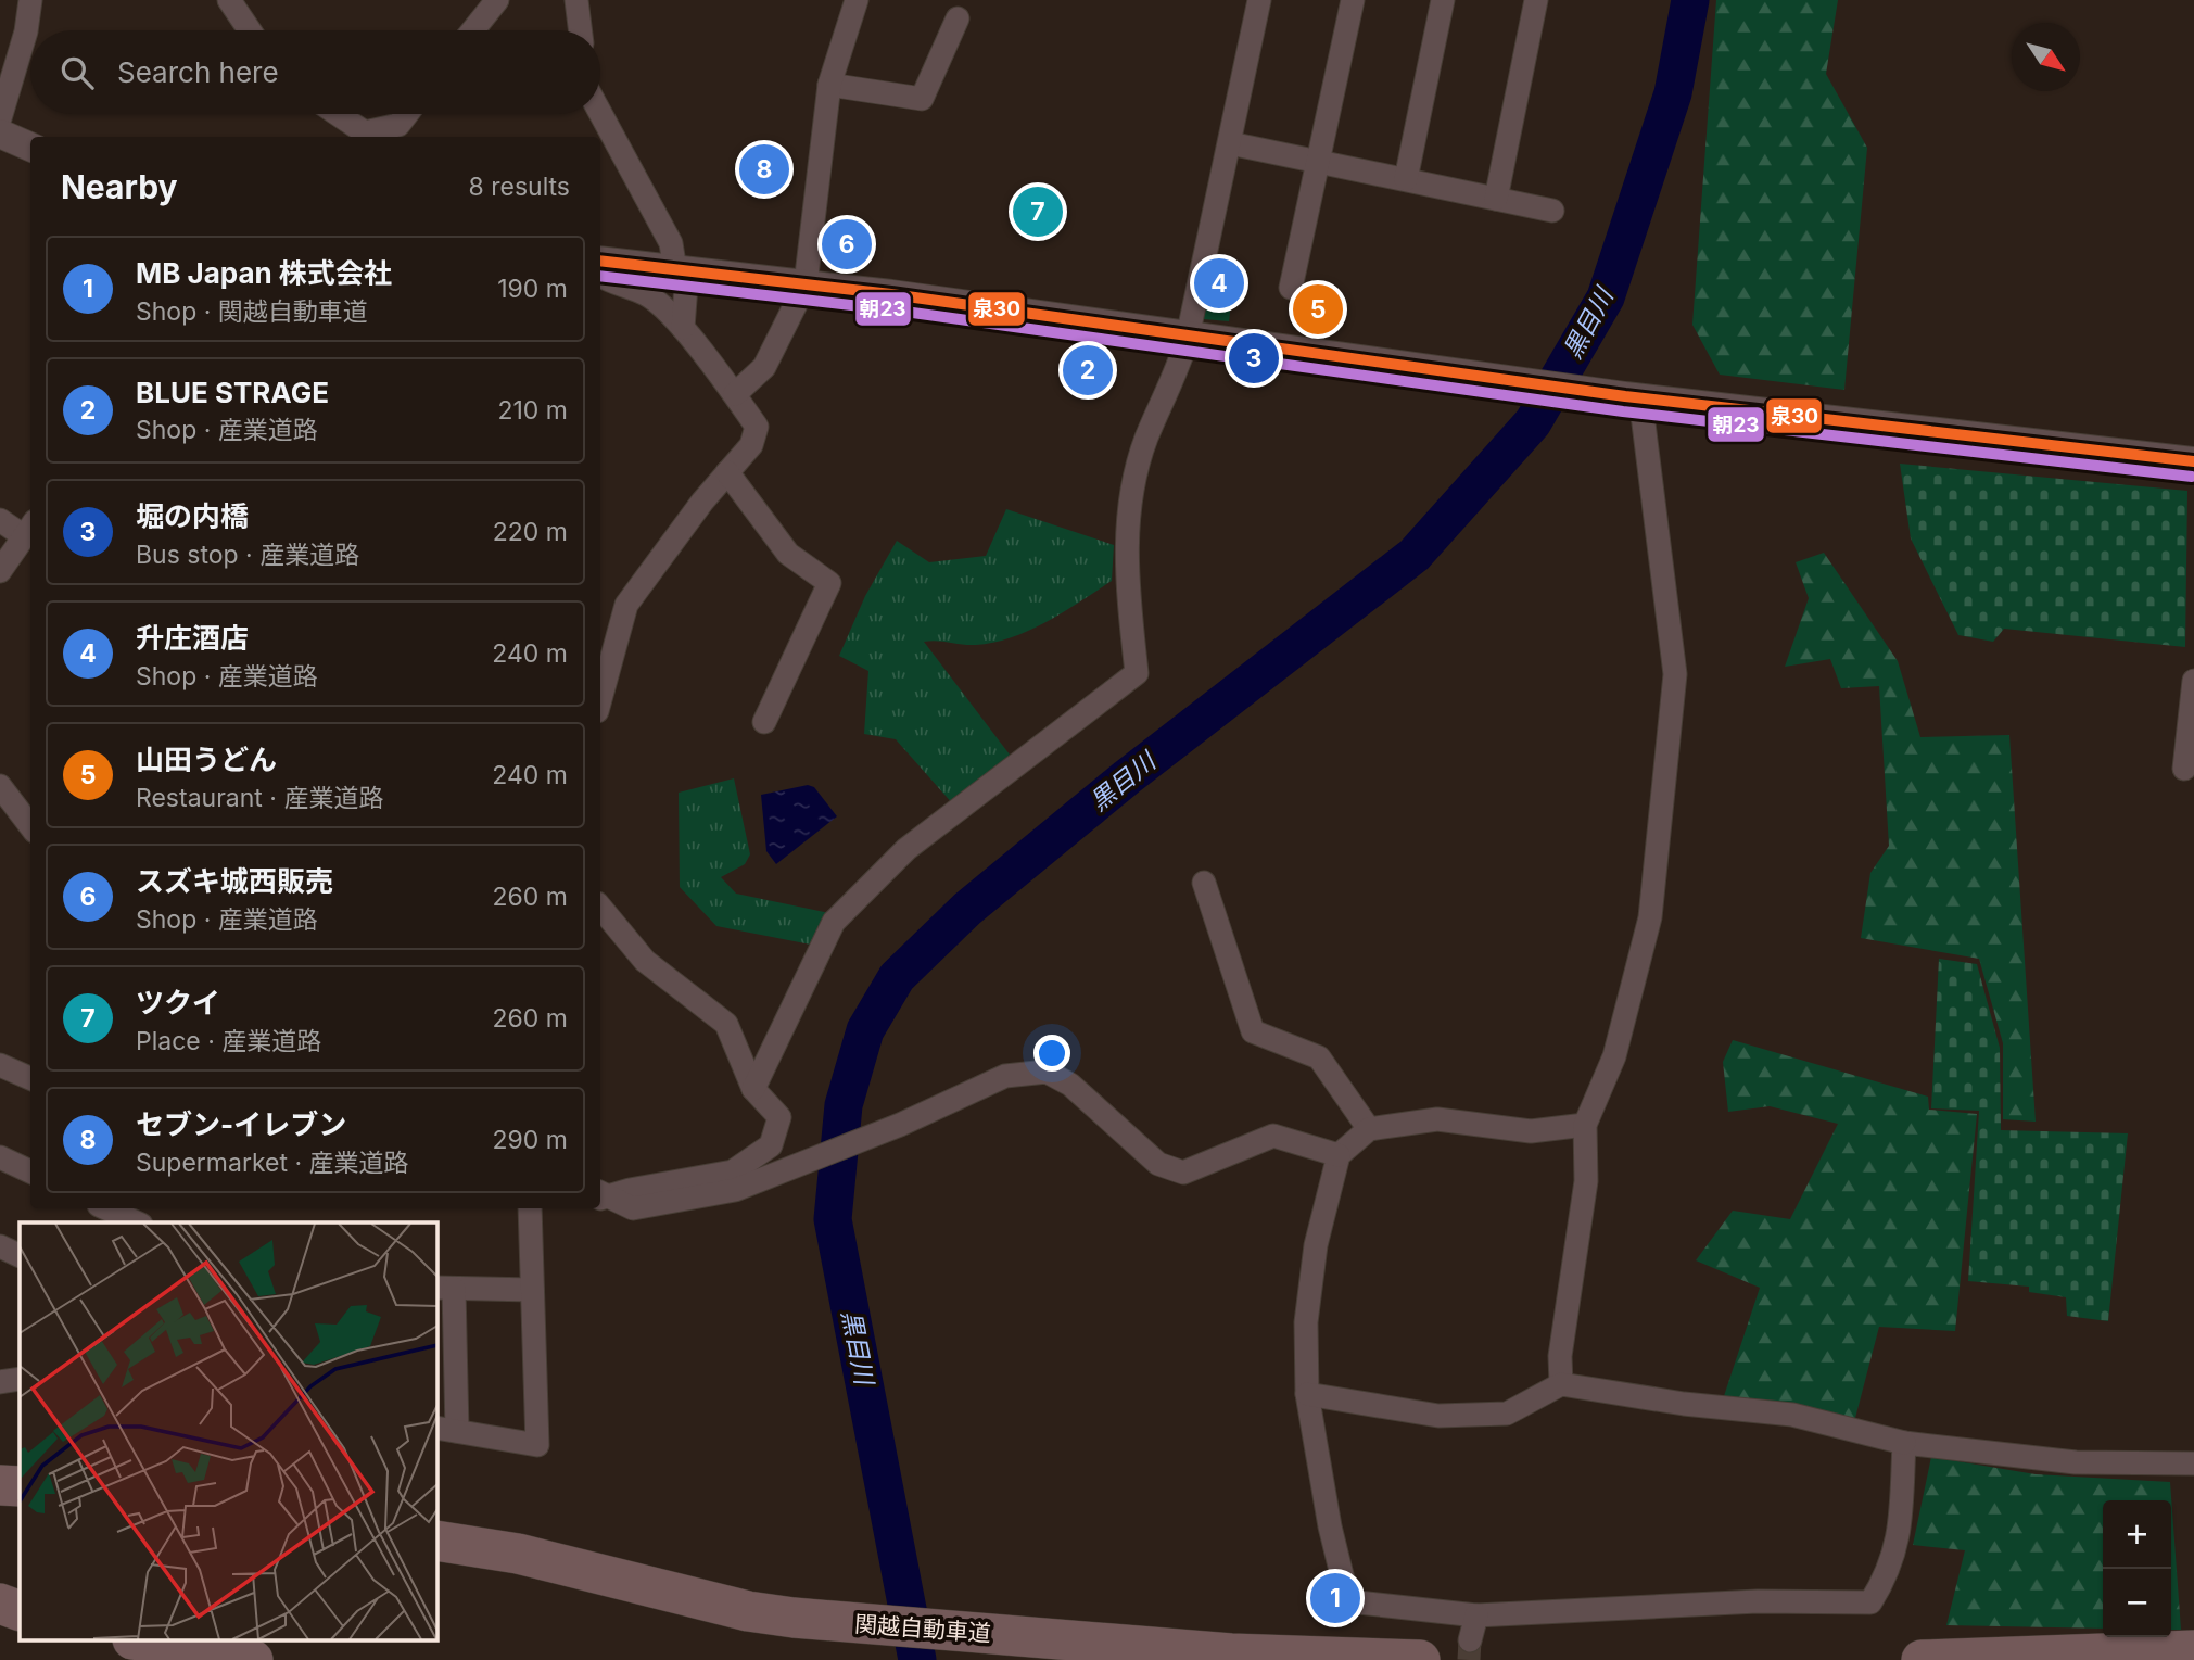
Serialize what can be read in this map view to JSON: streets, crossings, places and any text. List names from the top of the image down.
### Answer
{
  "streets": {
    "highway": ["関越自動車道"]
  },
  "water": ["黒目川"],
  "lines": ["transit line 泉30", "transit line 朝23"],
  "north": "bottom right",
  "page": {
    "search": "Search here",
    "heading": ["Nearby", "8 results"],
    "pins": [
      "8",
      "7",
      "6",
      "4",
      "5",
      "3",
      "2",
      "1"
    ],
    "list": [
      {
        "mark": "1",
        "name": "MB Japan 株式会社",
        "note": "Shop · 関越自動車道",
        "value": "190 m"
      },
      {
        "mark": "2",
        "name": "BLUE STRAGE",
        "note": "Shop · 産業道路",
        "value": "210 m"
      },
      {
        "mark": "3",
        "name": "堀の内橋",
        "note": "Bus stop · 産業道路",
        "value": "220 m"
      },
      {
        "mark": "4",
        "name": "升庄酒店",
        "note": "Shop · 産業道路",
        "value": "240 m"
      },
      {
        "mark": "5",
        "name": "山田うどん",
        "note": "Restaurant · 産業道路",
        "value": "240 m"
      },
      {
        "mark": "6",
        "name": "スズキ城西販売",
        "note": "Shop · 産業道路",
        "value": "260 m"
      },
      {
        "mark": "7",
        "name": "ツクイ",
        "note": "Place · 産業道路",
        "value": "260 m"
      },
      {
        "mark": "8",
        "name": "セブン-イレブン",
        "note": "Supermarket · 産業道路",
        "value": "290 m"
      }
    ],
    "map_buttons": ["+", "−"]
  }
}
